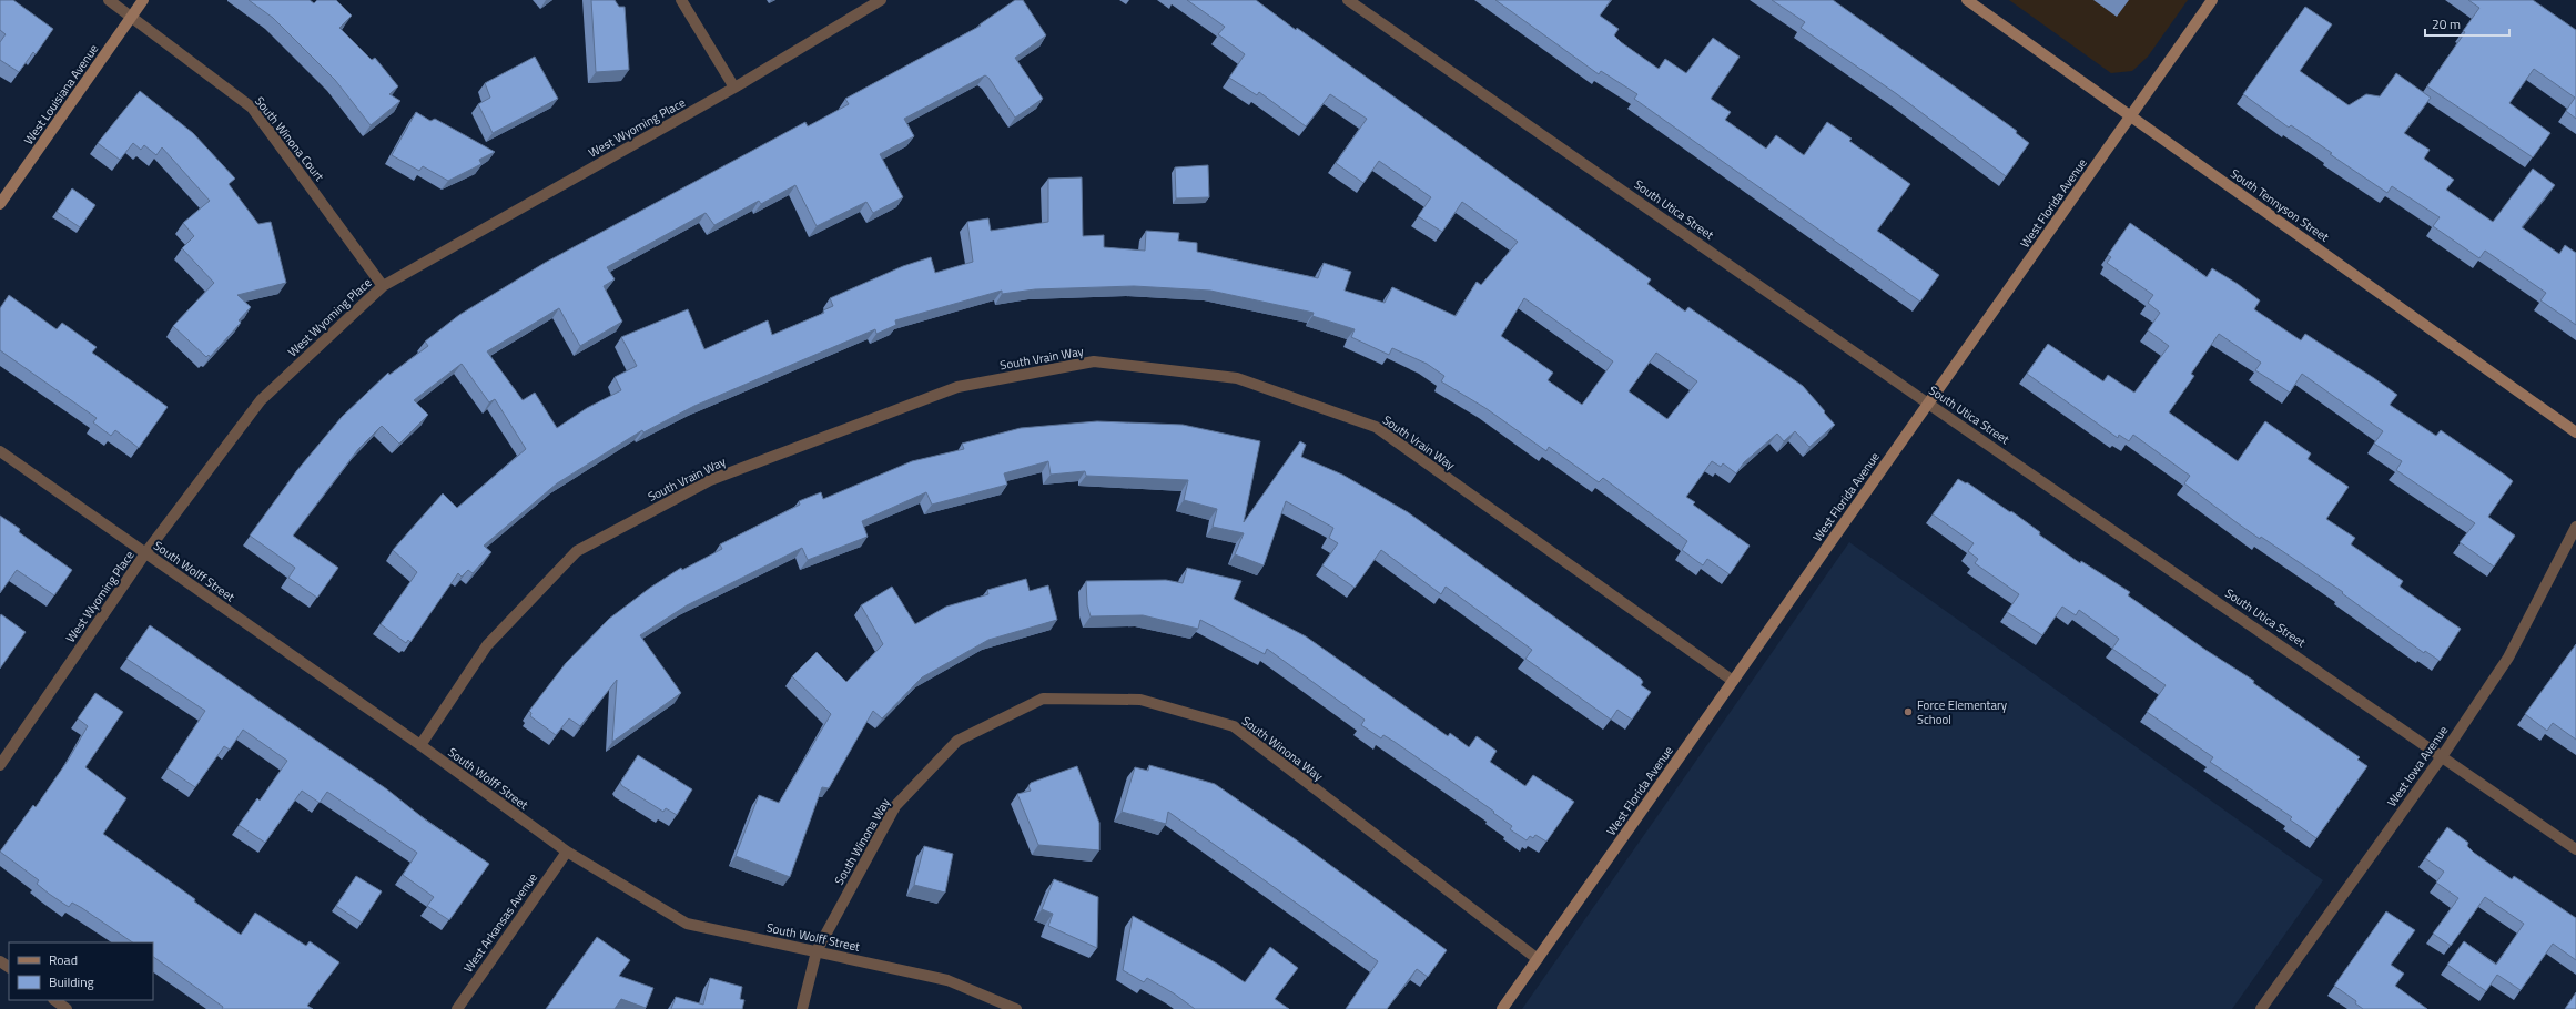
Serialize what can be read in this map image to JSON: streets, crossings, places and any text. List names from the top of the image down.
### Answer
{
  "streets": {
    "street": [
      "West Louisiana Avenue",
      "West Wyoming Place",
      "South Winona Court",
      "West Florida Avenue",
      "South Tennyson Street",
      "South Utica Street",
      "South Vrain Way",
      "South Wolff Street",
      "South Winona Way",
      "West Iowa Avenue",
      "West Arkansas Avenue"
    ]
  },
  "crossings": [
    ["West Louisiana Avenue", "South Winona Court"],
    ["West Wyoming Place", "South Winona Court"],
    ["West Wyoming Place", "South Wolff Street"],
    ["West Florida Avenue", "South Tennyson Street"],
    ["West Florida Avenue", "South Utica Street"],
    ["West Florida Avenue", "South Vrain Way"],
    ["West Florida Avenue", "South Winona Way"],
    ["South Utica Street", "West Iowa Avenue"],
    ["South Vrain Way", "South Wolff Street"],
    ["South Wolff Street", "South Winona Way"],
    ["South Wolff Street", "West Arkansas Avenue"]
  ],
  "places": ["Force Elementary School"],
  "legend": ["Road", "Building"],
  "scale_bar": "20 m"
}
